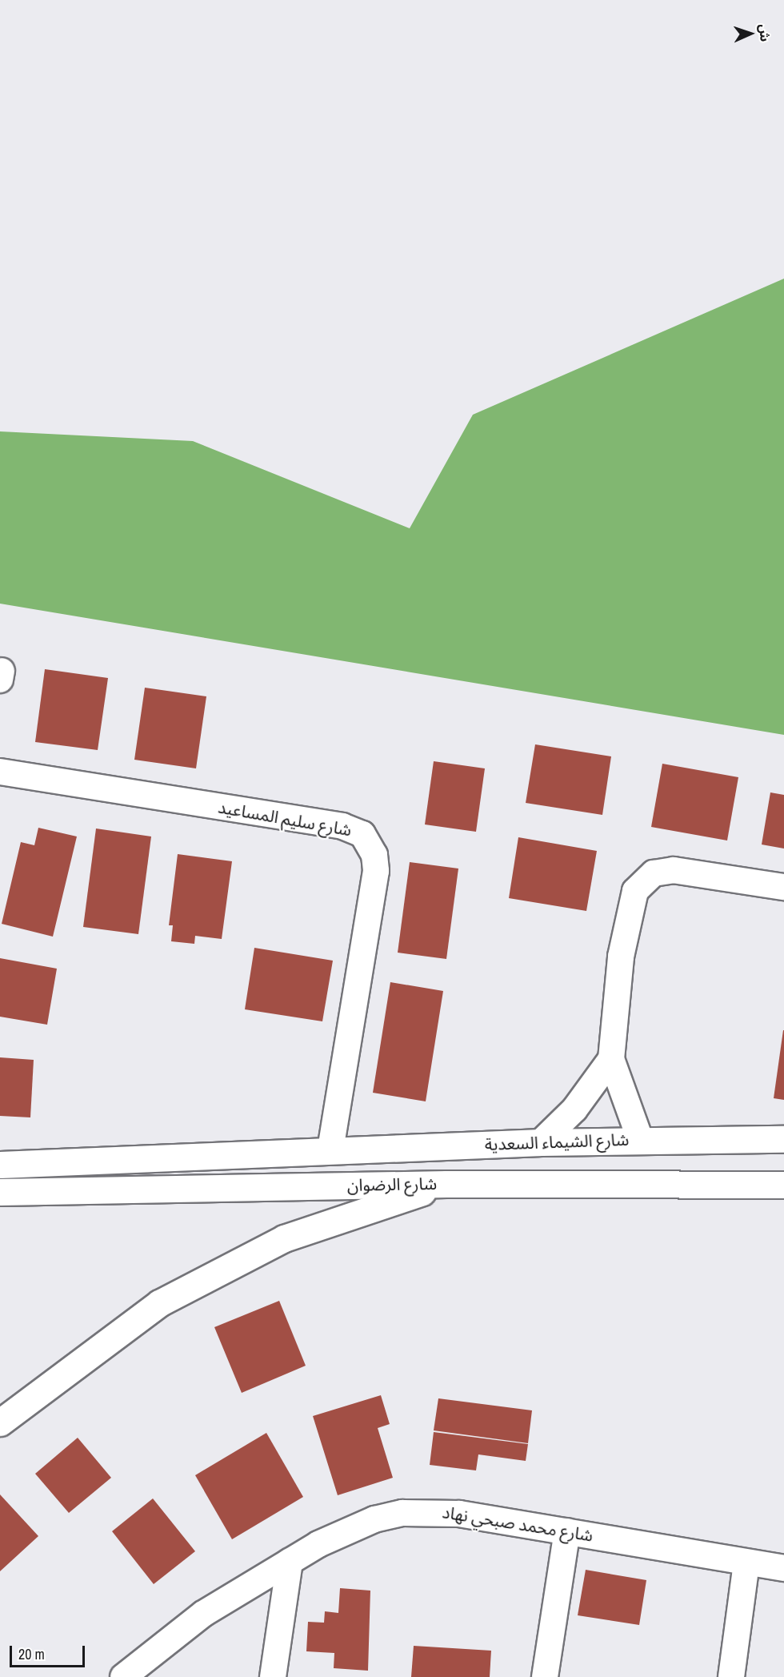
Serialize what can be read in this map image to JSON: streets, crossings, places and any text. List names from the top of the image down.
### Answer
{
  "streets": {
    "main road": ["شارع الشيماء السعدية", "شارع الرضوان"],
    "street": ["شارع سليم المساعيد", "شارع محمد صبحي نهاد"]
  },
  "crossings": [
    ["شارع سليم المساعيد", "شارع الشيماء السعدية"]
  ],
  "scale_bar": "20 m",
  "north": "right"
}
